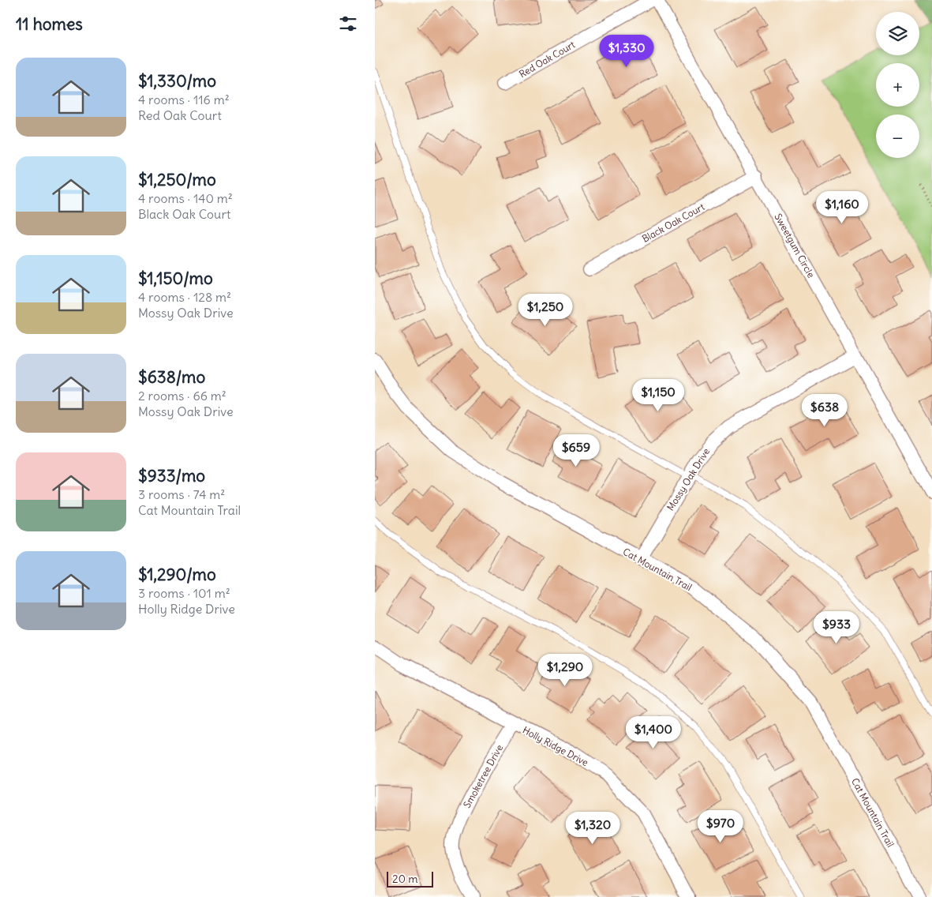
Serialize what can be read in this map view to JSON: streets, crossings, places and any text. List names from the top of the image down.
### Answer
{
  "streets": {
    "street": [
      "Red Oak Court",
      "Black Oak Court",
      "Sweetgum Circle",
      "Mossy Oak Drive",
      "Cat Mountain Trail",
      "Holly Ridge Drive",
      "Smoketree Drive"
    ]
  },
  "crossings": [
    ["Black Oak Court", "Sweetgum Circle"],
    ["Sweetgum Circle", "Mossy Oak Drive"],
    ["Mossy Oak Drive", "Cat Mountain Trail"],
    ["Holly Ridge Drive", "Smoketree Drive"]
  ],
  "scale_bar": "20 m",
  "page": {
    "heading": "11 homes",
    "map_buttons": ["+", "−"],
    "price": [
      "$1,330",
      "$1,160",
      "$1,250",
      "$1,150",
      "$638",
      "$659",
      "$933",
      "$1,290",
      "$1,400",
      "$970",
      "$1,320"
    ],
    "list": [
      {
        "name": "$1,330/mo",
        "note": "4 rooms · 116 m² · Red Oak Court"
      },
      {
        "name": "$1,250/mo",
        "note": "4 rooms · 140 m² · Black Oak Court"
      },
      {
        "name": "$1,150/mo",
        "note": "4 rooms · 128 m² · Mossy Oak Drive"
      },
      {
        "name": "$638/mo",
        "note": "2 rooms · 66 m² · Mossy Oak Drive"
      },
      {
        "name": "$933/mo",
        "note": "3 rooms · 74 m² · Cat Mountain Trail"
      },
      {
        "name": "$1,290/mo",
        "note": "3 rooms · 101 m² · Holly Ridge Drive"
      }
    ],
    "scale": "20 m"
  }
}
